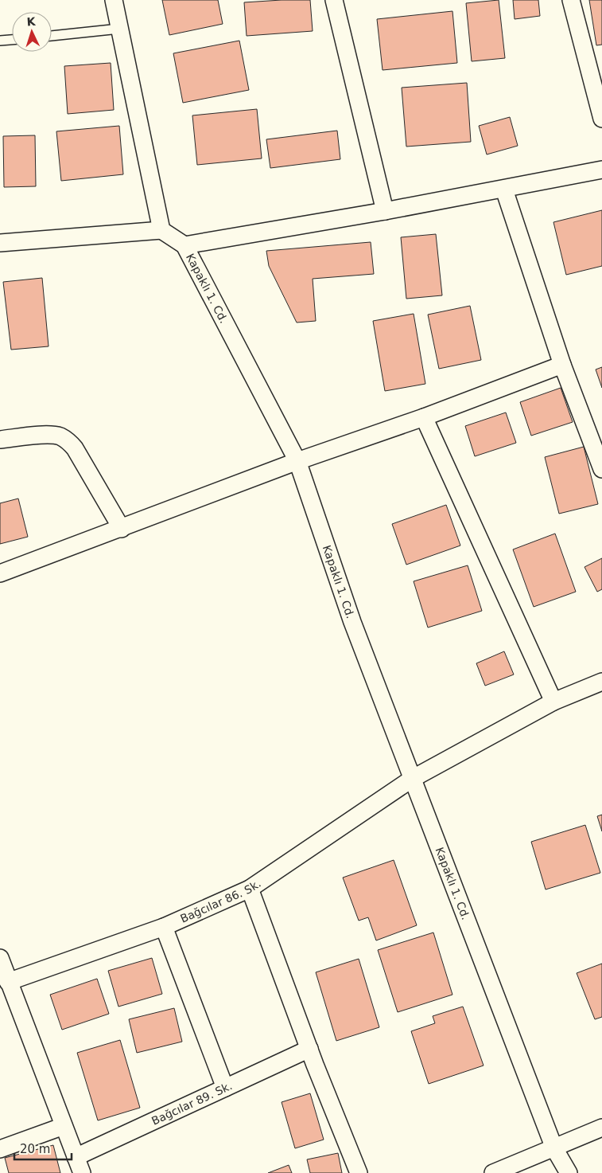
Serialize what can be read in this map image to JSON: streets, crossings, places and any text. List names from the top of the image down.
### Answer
{
  "streets": {
    "street": ["Kapaklı 1. Cd.", "Bağcılar 86. Sk.", "Bağcılar 89. Sk."]
  },
  "crossings": [
    ["Kapaklı 1. Cd.", "Bağcılar 86. Sk."]
  ],
  "scale_bar": "20 m",
  "north": "top"
}
